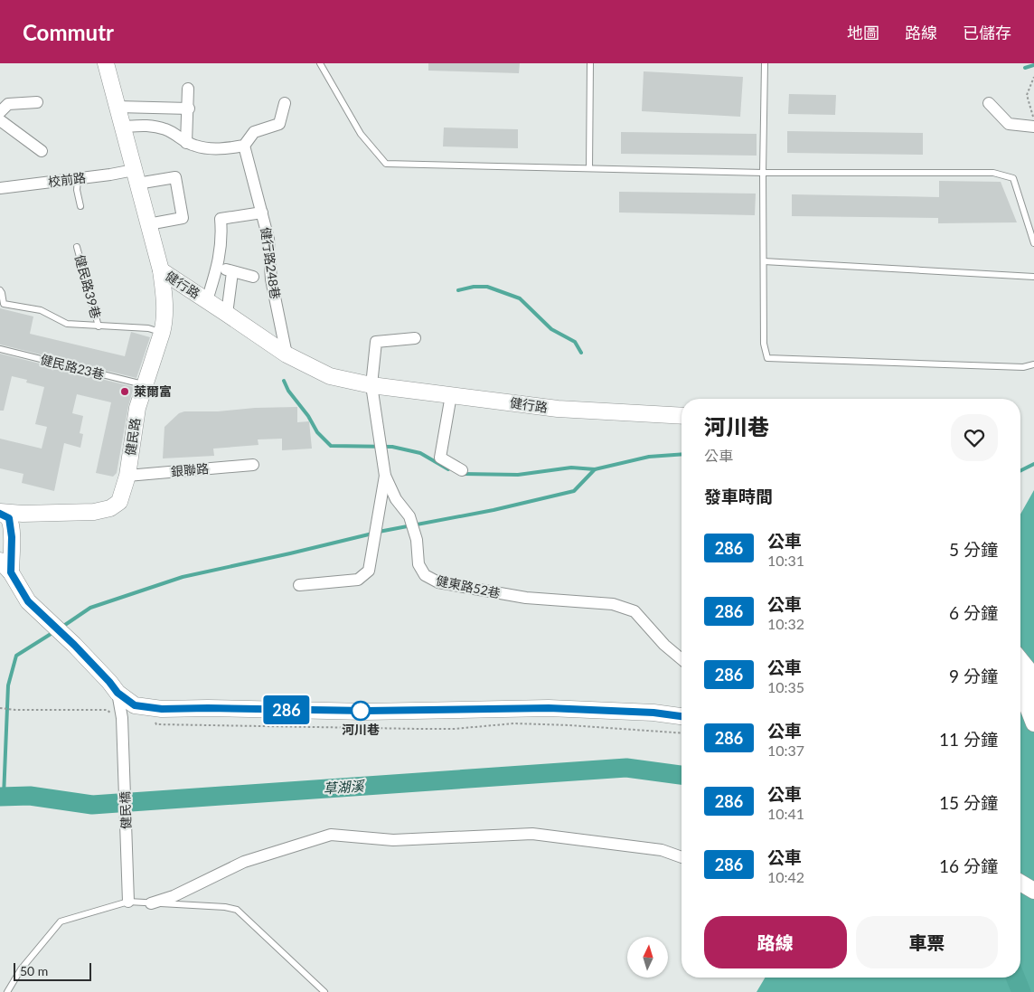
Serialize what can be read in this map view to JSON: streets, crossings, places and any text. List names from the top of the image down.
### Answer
{
  "streets": {
    "street": [
      "校前路",
      "健行路248巷",
      "健行路",
      "健民路",
      "銀聯路",
      "健東路52巷",
      "健民橋"
    ],
    "lane": ["健民路39巷", "健民路23巷"]
  },
  "crossings": [
    ["校前路", "健民路"],
    ["健行路248巷", "健行路"],
    ["健行路", "健民路"],
    ["健民路39巷", "健民路"],
    ["健民路23巷", "健民路"],
    ["健民路", "銀聯路"]
  ],
  "water": ["草湖溪"],
  "places": ["萊爾富", "河川巷"],
  "lines": ["bus line 286"],
  "scale_bar": "50 m",
  "north": "top",
  "page": {
    "header": "Commutr",
    "nav": ["地圖", "路線", "已儲存"],
    "on_map": "286",
    "heading": [
      ["河川巷", "公車"],
      "發車時間"
    ],
    "list": [
      {
        "mark": "286",
        "name": "公車",
        "note": "10:31",
        "value": "5 分鐘"
      },
      {
        "mark": "286",
        "name": "公車",
        "note": "10:32",
        "value": "6 分鐘"
      },
      {
        "mark": "286",
        "name": "公車",
        "note": "10:35",
        "value": "9 分鐘"
      },
      {
        "mark": "286",
        "name": "公車",
        "note": "10:37",
        "value": "11 分鐘"
      },
      {
        "mark": "286",
        "name": "公車",
        "note": "10:41",
        "value": "15 分鐘"
      },
      {
        "mark": "286",
        "name": "公車",
        "note": "10:42",
        "value": "16 分鐘"
      }
    ],
    "buttons": ["路線", "車票"],
    "scale": "50 m"
  }
}
